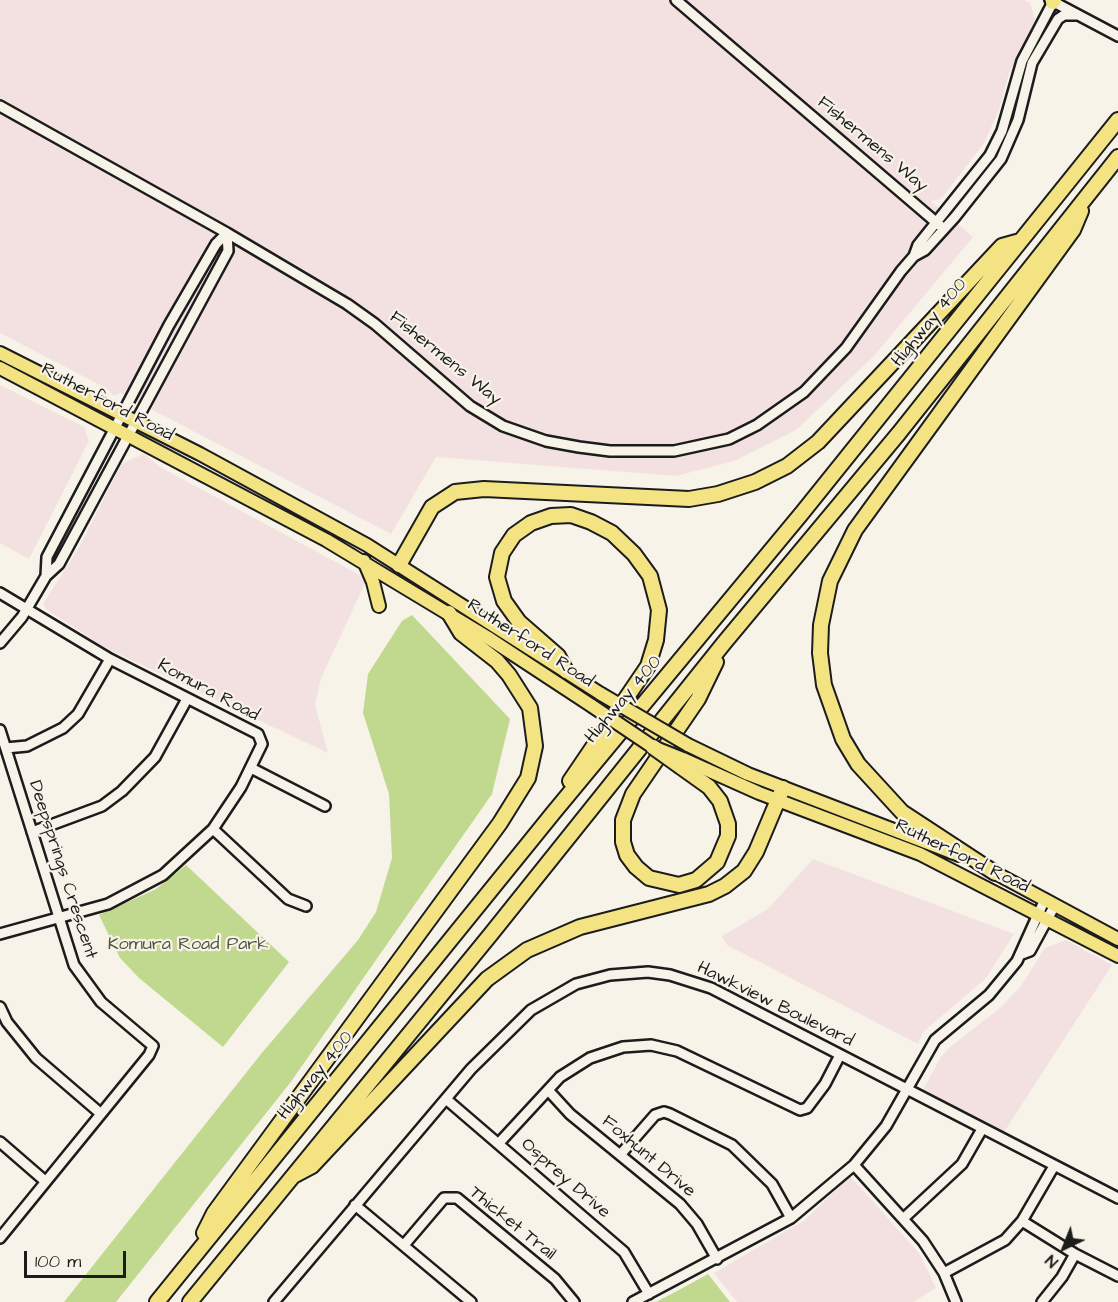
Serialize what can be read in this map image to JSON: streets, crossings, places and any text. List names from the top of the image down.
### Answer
{
  "streets": {
    "highway": ["Highway 400"],
    "main road": ["Rutherford Road"],
    "street": [
      "Fishermens Way",
      "Komura Road",
      "Deepsprings Crescent",
      "Hawkview Boulevard",
      "Foxhunt Drive",
      "Osprey Drive",
      "Thicket Trail"
    ]
  },
  "crossings": [
    ["Komura Road", "Deepsprings Crescent"],
    ["Hawkview Boulevard", "Osprey Drive"]
  ],
  "parks": ["Komura Road Park"],
  "scale_bar": "100 m",
  "north": "bottom left"
}
